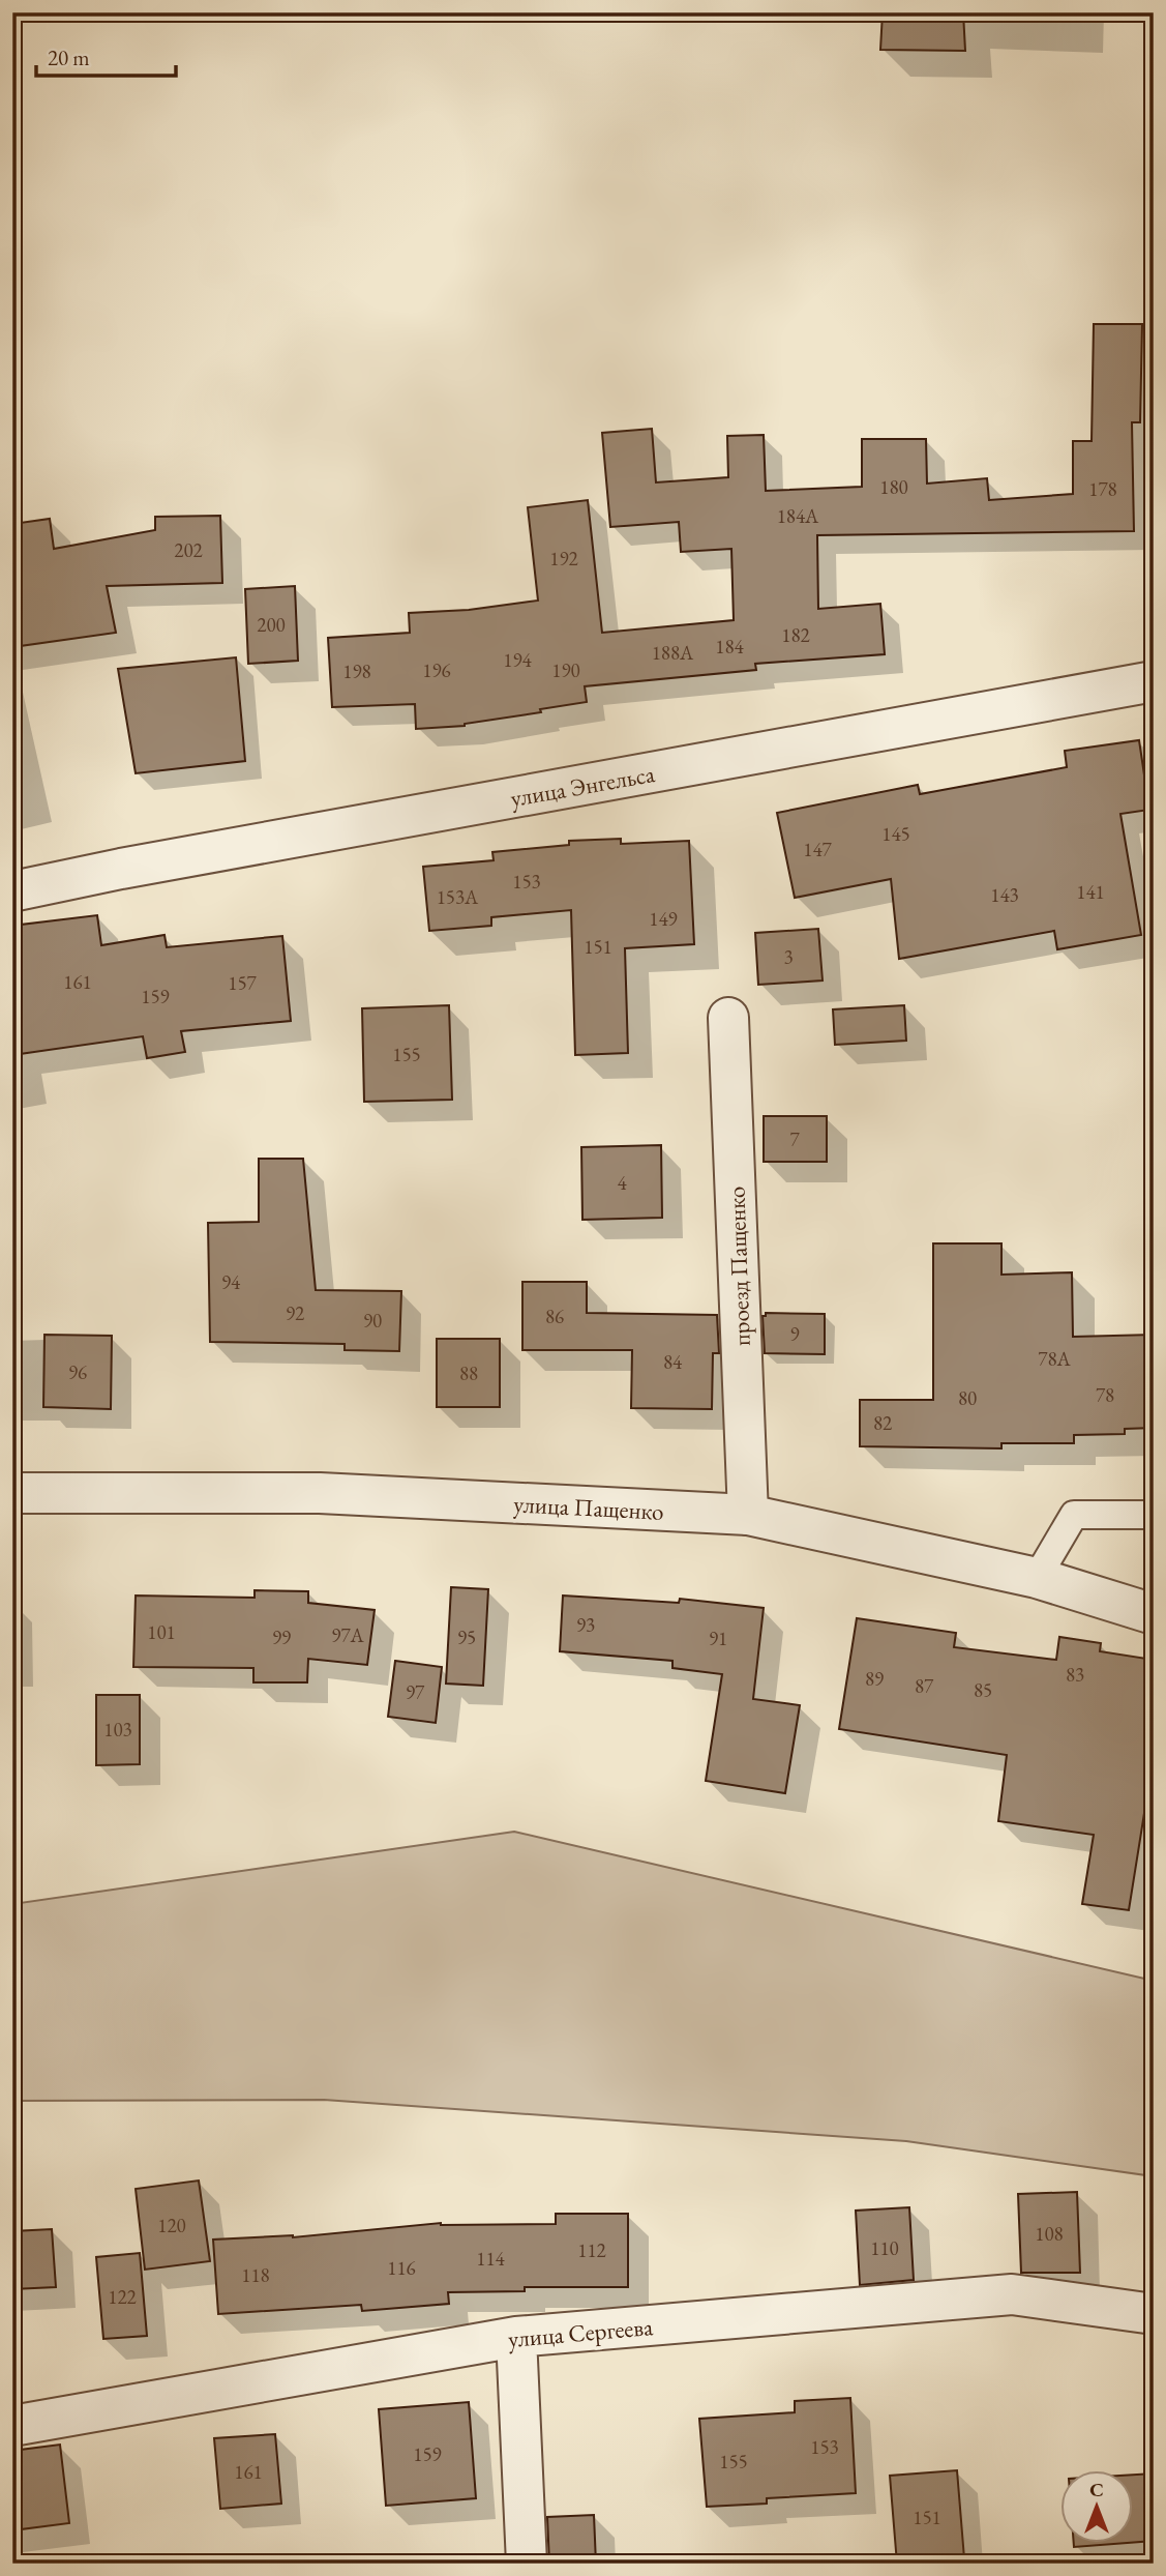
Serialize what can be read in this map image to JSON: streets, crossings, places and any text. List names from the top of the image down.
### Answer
{
  "streets": {
    "street": [
      "улица Энгельса",
      "проезд Пащенко",
      "улица Пащенко",
      "улица Сергеева"
    ]
  },
  "crossings": [
    ["проезд Пащенко", "улица Пащенко"]
  ],
  "house_numbers": [
    "180",
    "178",
    "184А",
    "202",
    "192",
    "200",
    "182",
    "184",
    "188А",
    "194",
    "196",
    "190",
    "198",
    "145",
    "147",
    "153",
    "141",
    "143",
    "153А",
    "149",
    "151",
    "3",
    "161",
    "157",
    "159",
    "155",
    "7",
    "4",
    "94",
    "92",
    "86",
    "90",
    "9",
    "78А",
    "84",
    "96",
    "88",
    "78",
    "80",
    "82",
    "93",
    "101",
    "97А",
    "99",
    "95",
    "91",
    "83",
    "89",
    "87",
    "85",
    "97",
    "103",
    "120",
    "108",
    "110",
    "112",
    "114",
    "116",
    "118",
    "122",
    "153",
    "159",
    "155",
    "161",
    "151"
  ],
  "scale_bar": "20 m",
  "north": "top"
}
